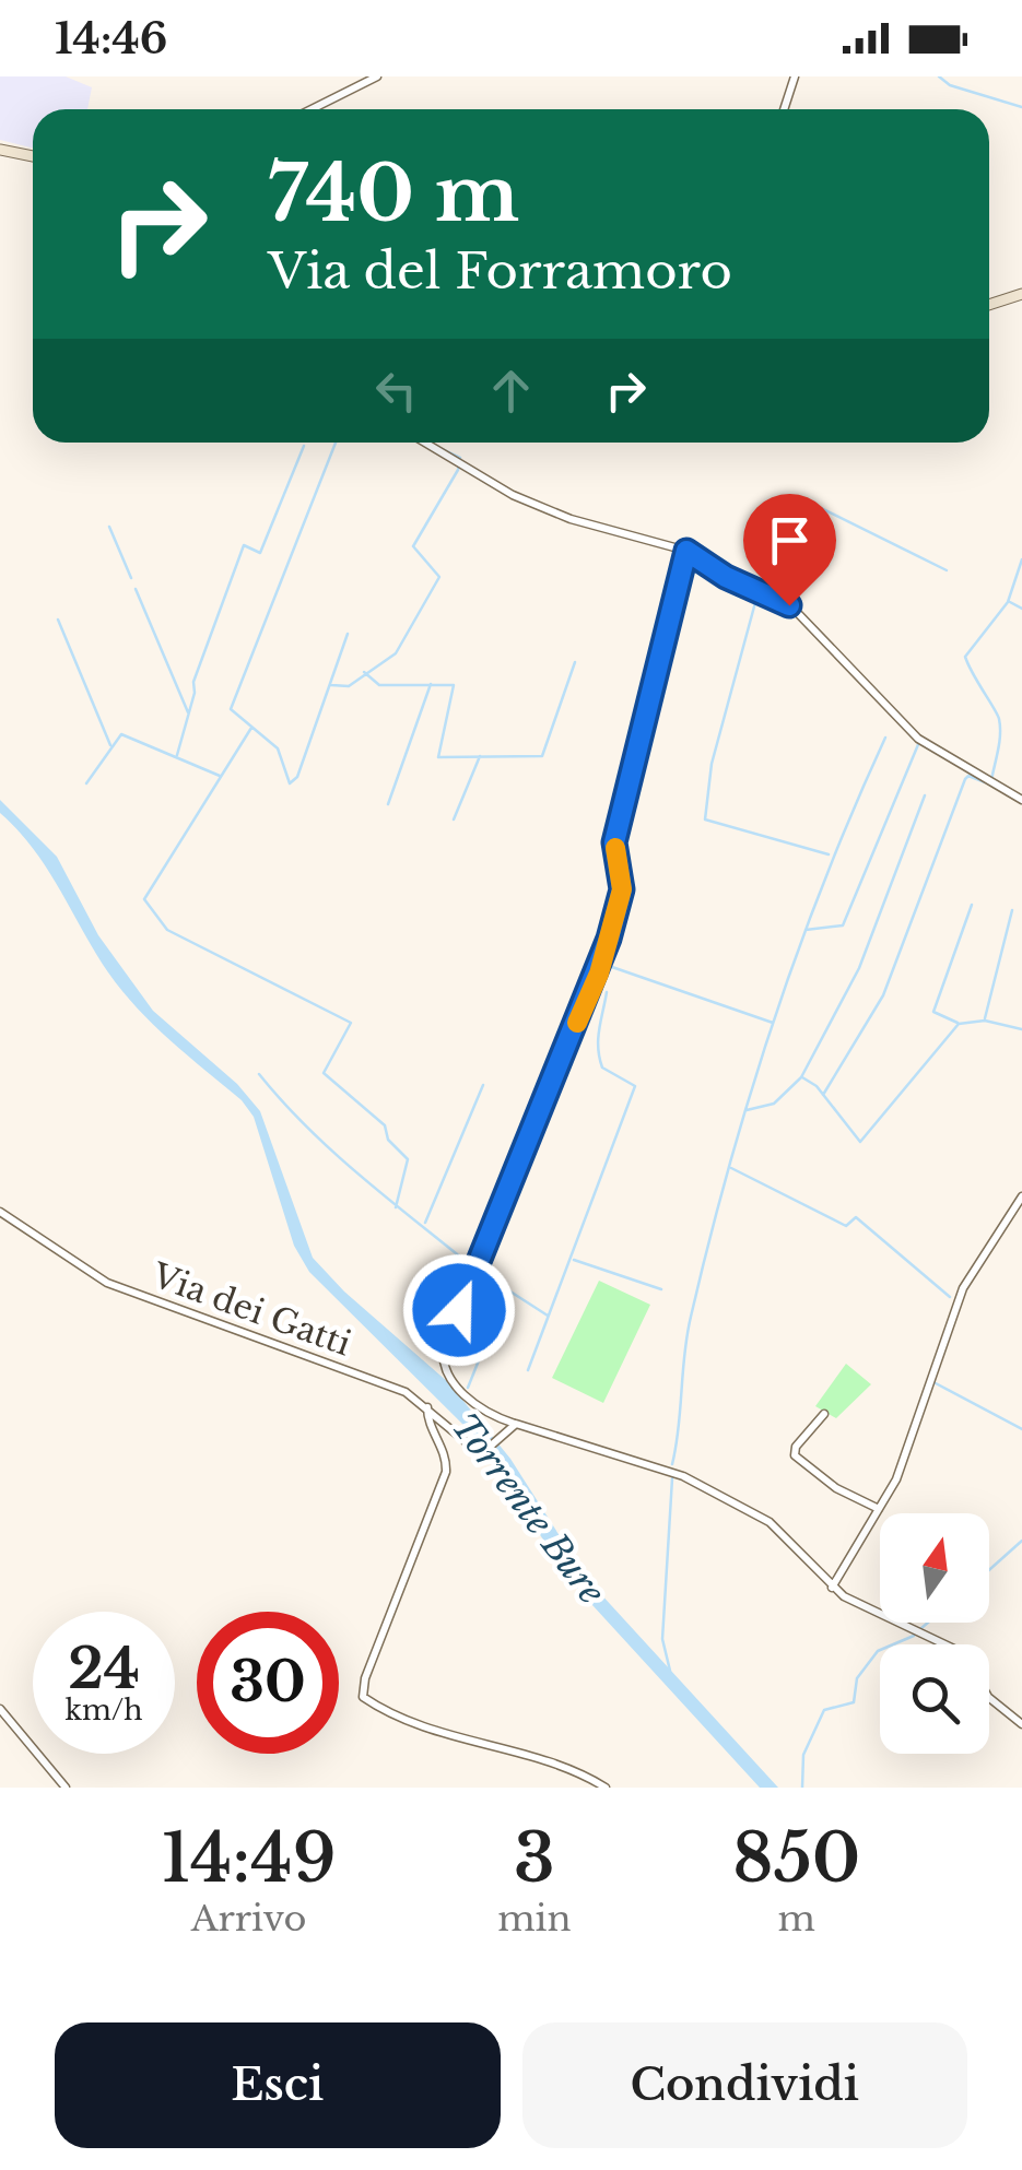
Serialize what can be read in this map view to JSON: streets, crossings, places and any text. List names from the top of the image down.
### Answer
{
  "streets": {
    "street": ["Via dei Gatti"]
  },
  "water": ["Torrente Bure"],
  "north": "top",
  "page": {
    "status": "14:46",
    "turn": ["740 m", "Via del Forramoro"],
    "speed": "24 km/h",
    "limit": "30",
    "eta": [
      "14:49",
      "Arrivo",
      "3",
      "min",
      "850",
      "m"
    ],
    "buttons": ["Esci", "Condividi"]
  }
}
